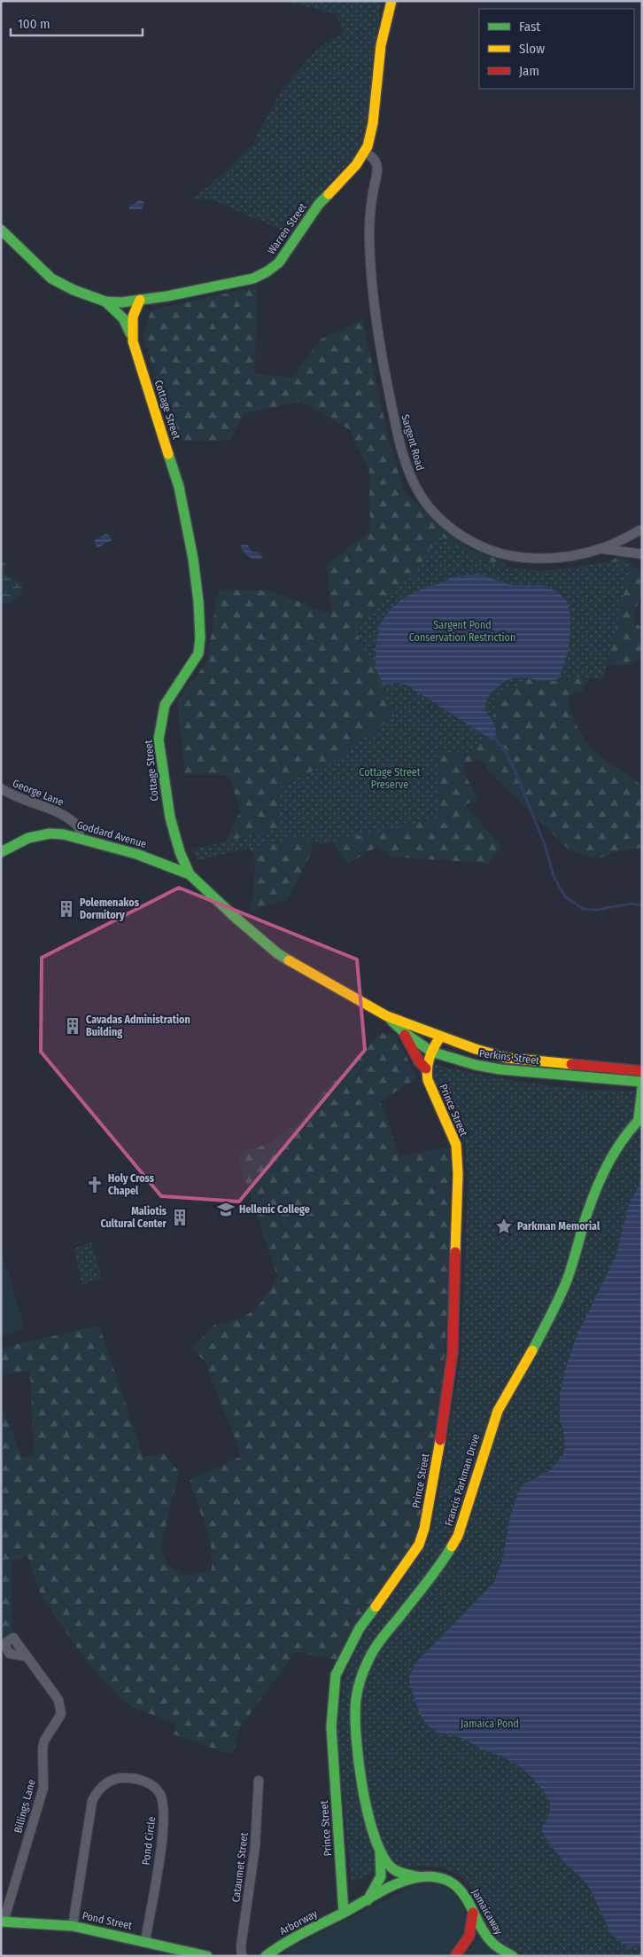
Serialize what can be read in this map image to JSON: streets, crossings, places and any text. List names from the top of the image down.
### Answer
{
  "streets": {
    "main road": [
      "Warren Street",
      "Cottage Street",
      "Goddard Avenue",
      "Perkins Street",
      "Prince Street",
      "Francis Parkman Drive",
      "Jamaicaway",
      "Pond Street",
      "Arborway"
    ],
    "street": [
      "Sargent Road",
      "George Lane",
      "Billings Lane",
      "Pond Circle",
      "Cataumet Street"
    ]
  },
  "crossings": [
    ["Warren Street", "Cottage Street"],
    ["Warren Street", "Sargent Road"],
    ["Cottage Street", "Goddard Avenue"],
    ["Cottage Street", "Perkins Street"],
    ["George Lane", "Goddard Avenue"],
    ["Prince Street", "Jamaicaway"],
    ["Prince Street", "Arborway"],
    ["Francis Parkman Drive", "Jamaicaway"],
    ["Billings Lane", "Pond Street"],
    ["Pond Circle", "Pond Street"],
    ["Jamaicaway", "Arborway"]
  ],
  "parks": ["Sargent Pond Conservation Restriction", "Cottage Street Preserve", "Jamaica Pond"],
  "places": {
    "building": ["Polemenakos Dormitory", "Cavadas Administration Building", "Maliotis Cultural Center"],
    "church": ["Holy Cross Chapel"],
    "school or university": ["Hellenic College"],
    "place": ["Parkman Memorial"]
  },
  "legend": ["Fast", "Slow", "Jam"],
  "scale_bar": "100 m"
}
